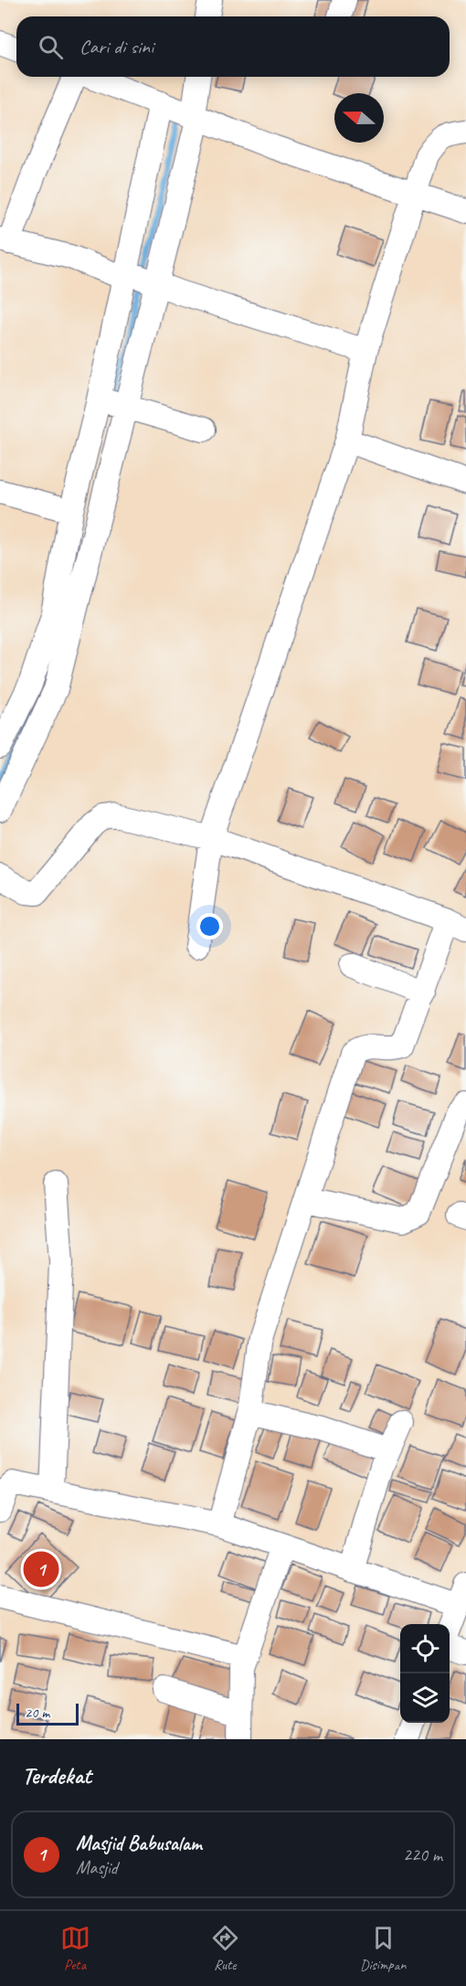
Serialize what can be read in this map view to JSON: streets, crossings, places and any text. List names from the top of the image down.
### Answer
{
  "scale_bar": "20 m",
  "north": "left",
  "page": {
    "search": "Cari di sini",
    "pins": "1",
    "scale": "20 m",
    "heading": "Terdekat",
    "list": [
      {
        "mark": "1",
        "name": "Masjid Babusalam",
        "note": "Masjid",
        "value": "220 m"
      }
    ],
    "nav": ["Peta", "Rute", "Disimpan"]
  }
}
